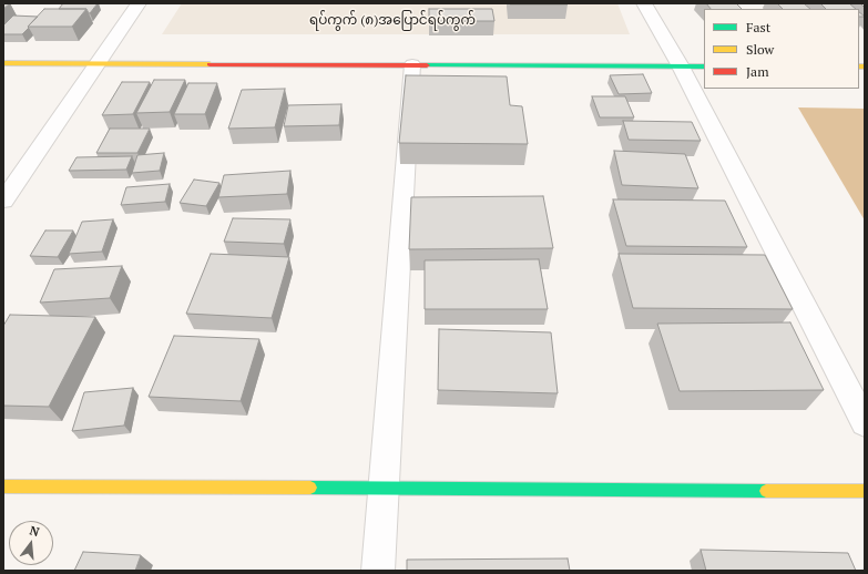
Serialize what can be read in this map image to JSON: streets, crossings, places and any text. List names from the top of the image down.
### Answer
{
  "districts": ["ရပ်ကွက် (၈)အပြောင်ရပ်ကွက်"],
  "legend": ["Fast", "Slow", "Jam"],
  "north": "top"
}
